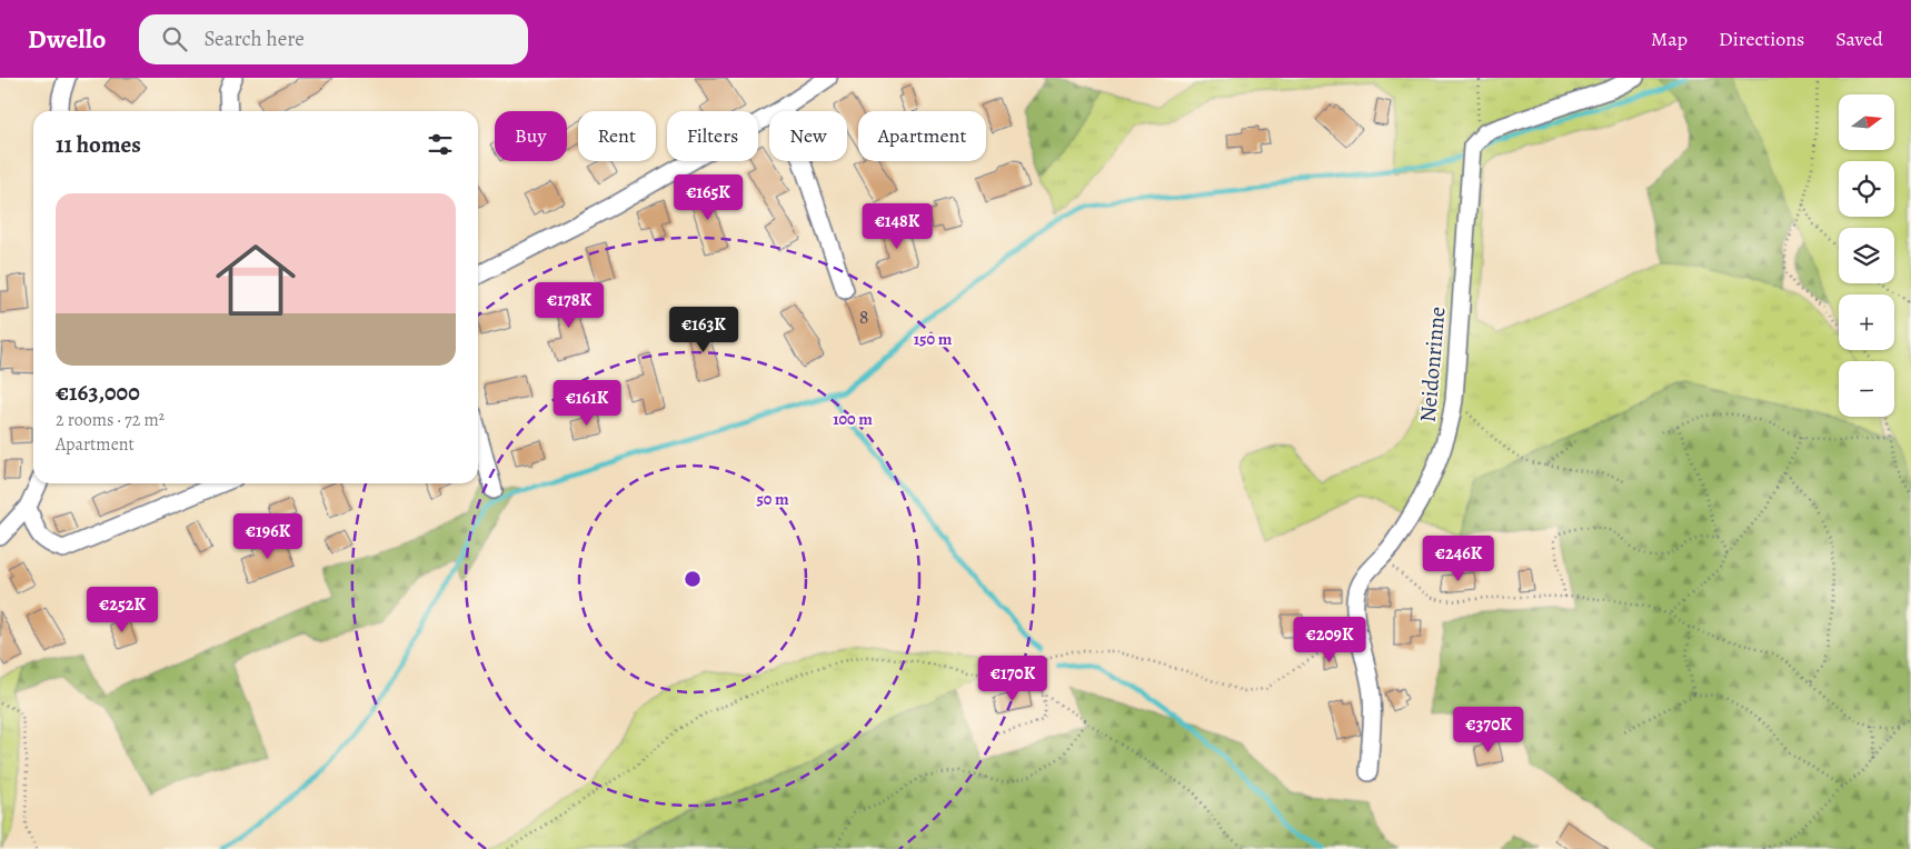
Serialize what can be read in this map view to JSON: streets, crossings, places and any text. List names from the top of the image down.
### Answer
{
  "streets": {
    "street": ["Neidonrinne"]
  },
  "house_numbers": ["8"],
  "north": "right",
  "page": {
    "header": "Dwello",
    "search": "Search here",
    "nav": ["Map", "Directions", "Saved"],
    "map_buttons": ["+", "−"],
    "chip": [
      "Buy",
      "Rent",
      "Filters",
      "New",
      "Apartment"
    ],
    "heading": "11 homes",
    "price": [
      "€165K",
      "€148K",
      "€178K",
      "€163K",
      "€161K",
      "€196K",
      "€246K",
      "€252K",
      "€209K",
      "€170K",
      "€370K"
    ],
    "list": [
      {
        "name": "€163,000",
        "note": "2 rooms · 72 m² · Apartment"
      }
    ]
  },
  "rings": ["150 m", "100 m", "50 m"]
}
